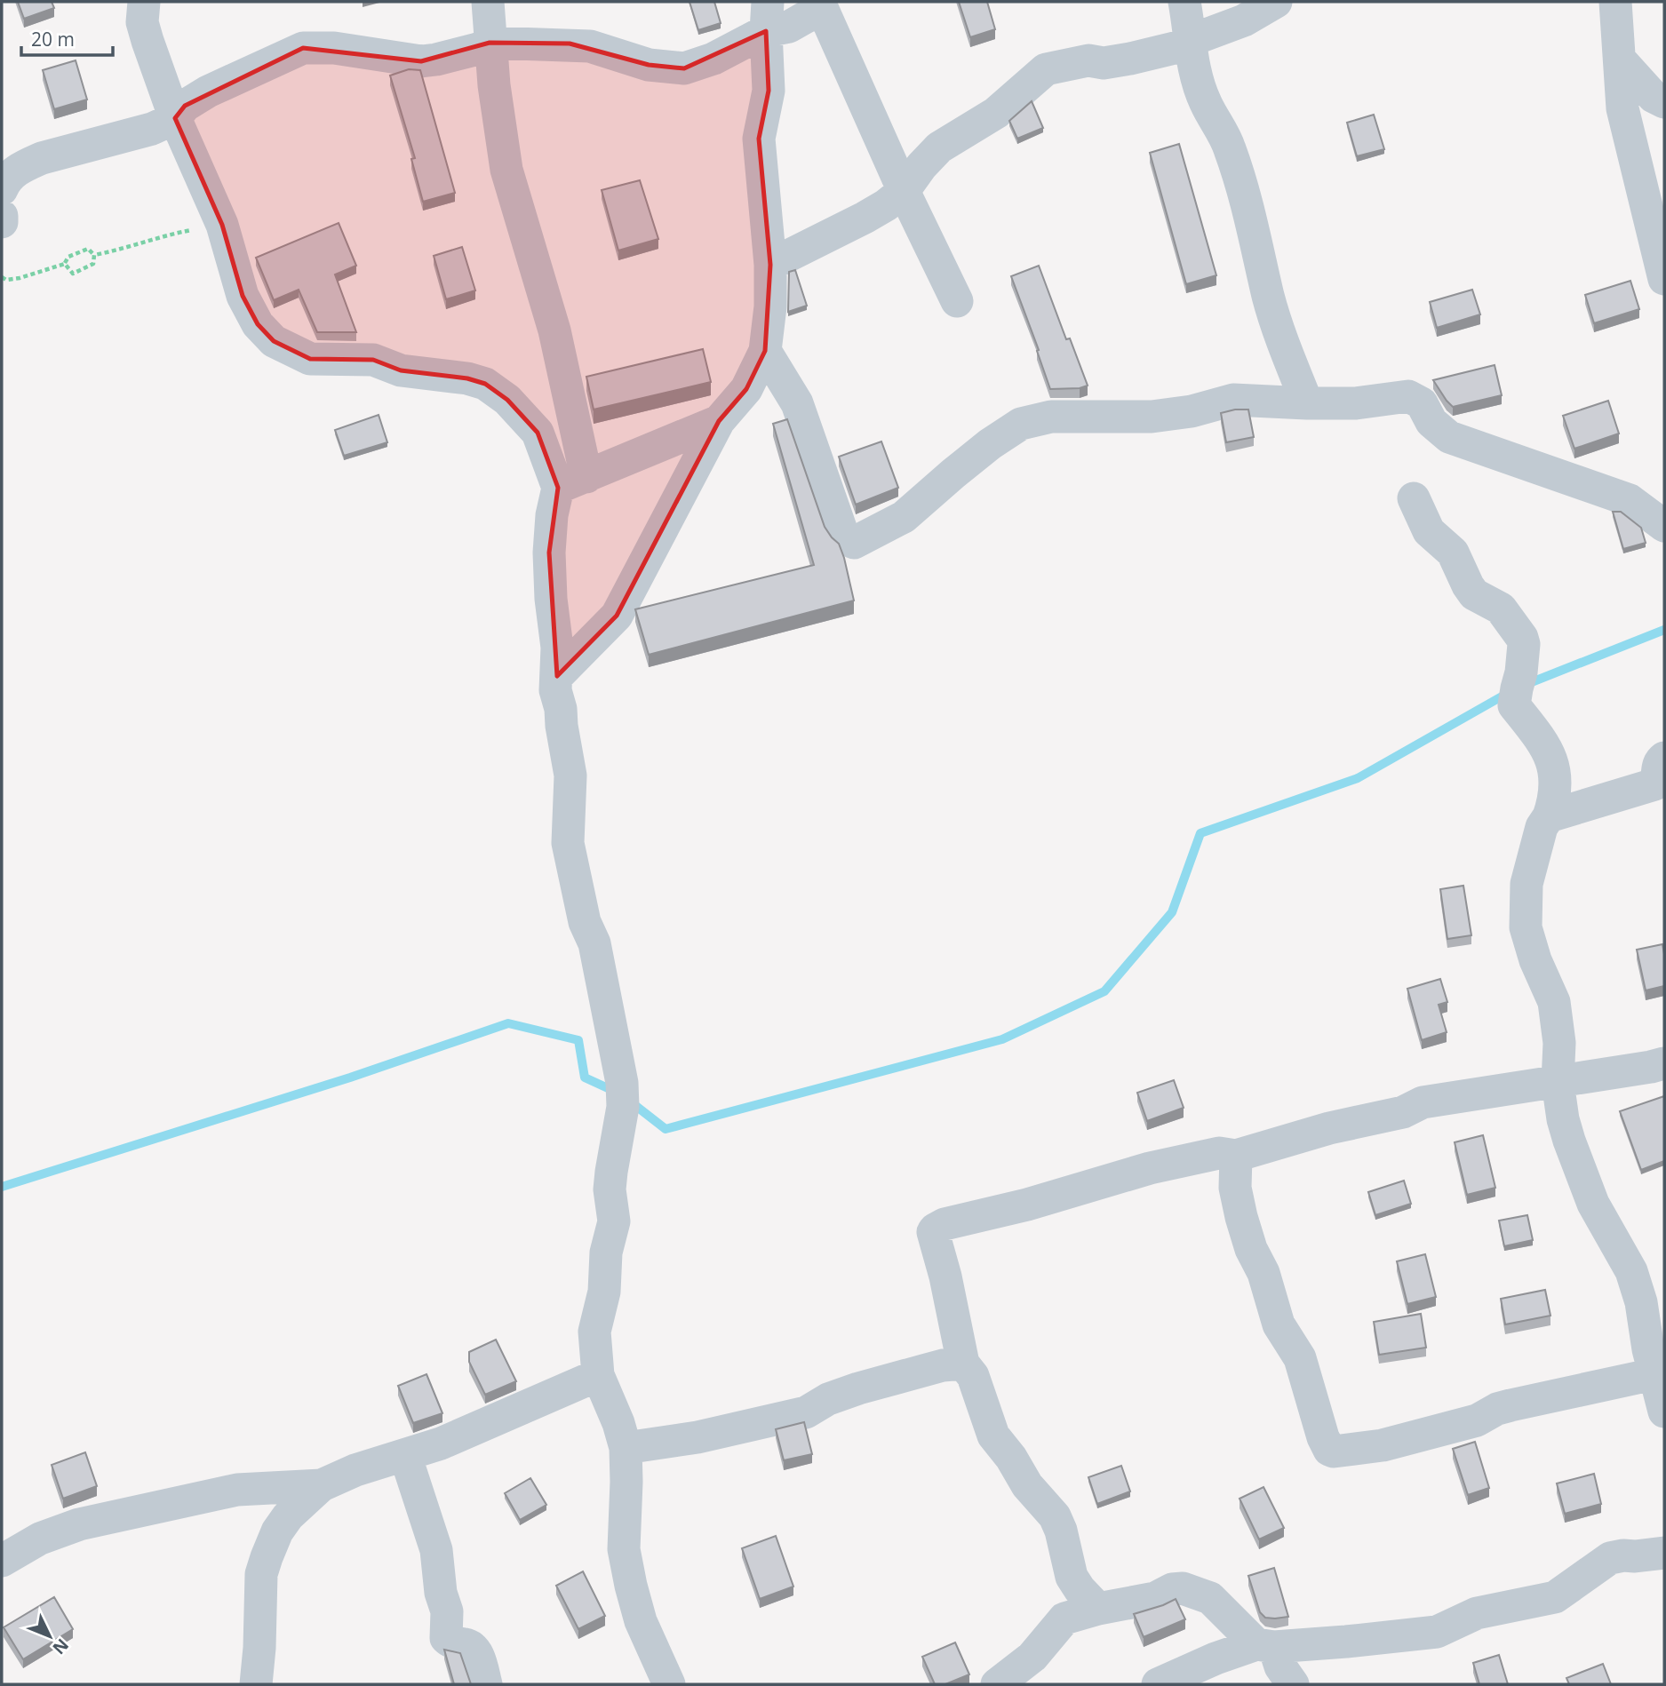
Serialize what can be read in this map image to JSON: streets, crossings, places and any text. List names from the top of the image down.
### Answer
{
  "scale_bar": "20 m",
  "north": "bottom right"
}
